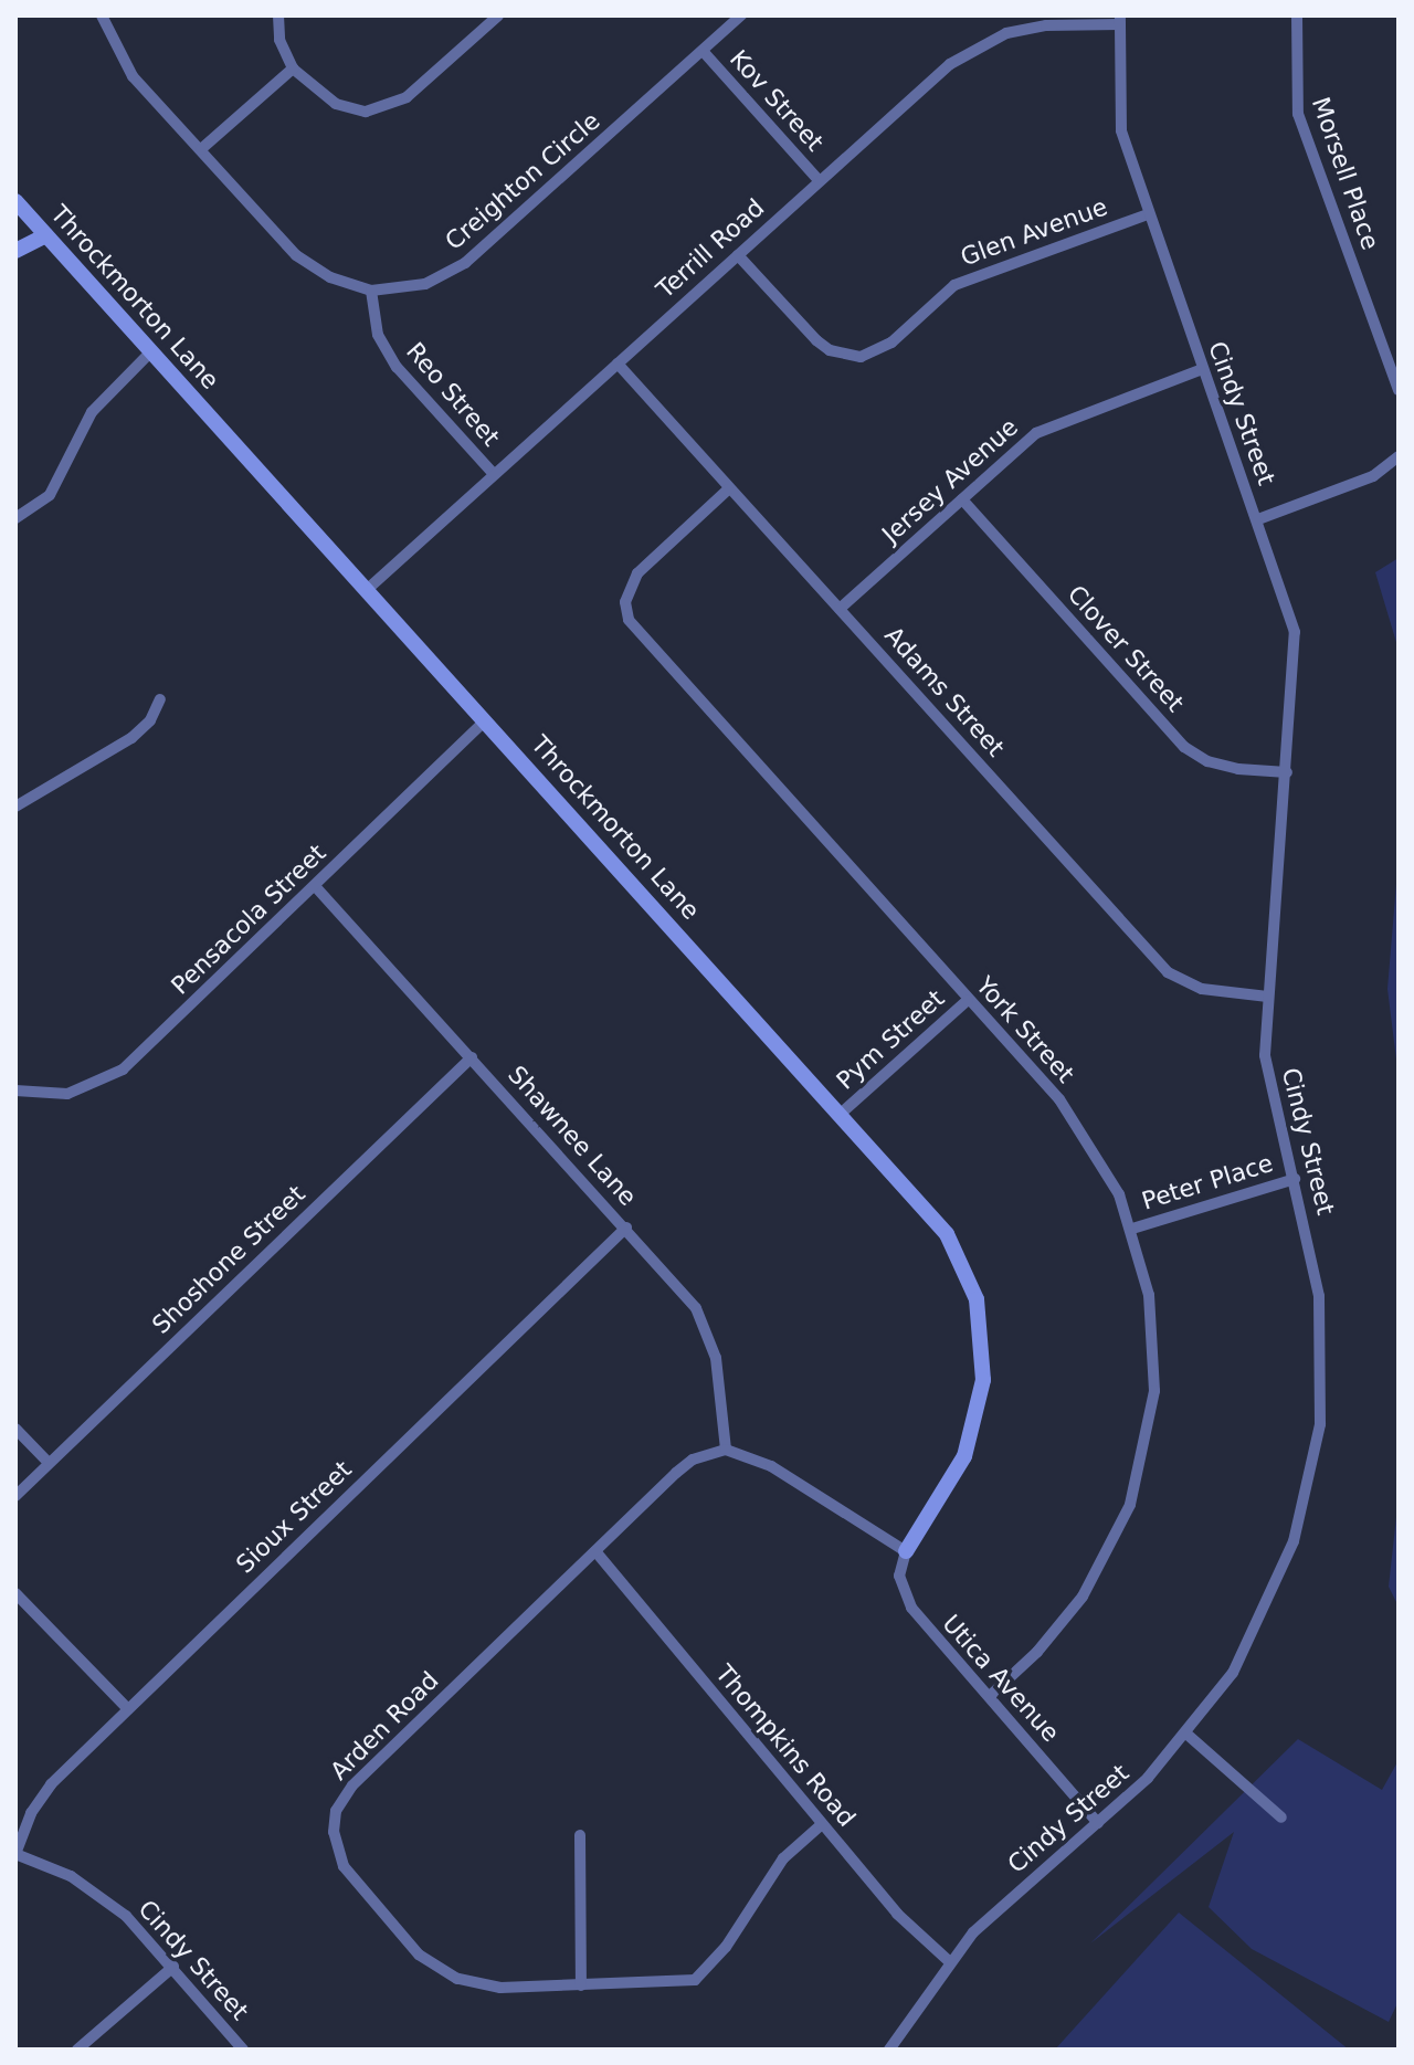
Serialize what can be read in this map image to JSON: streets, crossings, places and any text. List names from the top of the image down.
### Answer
{
  "streets": {
    "street": [
      "Kov Street",
      "Morsell Place",
      "Creighton Circle",
      "Glen Avenue",
      "Terrill Road",
      "Throckmorton Lane",
      "Reo Street",
      "Cindy Street",
      "Jersey Avenue",
      "Clover Street",
      "Adams Street",
      "Pensacola Street",
      "York Street",
      "Pym Street",
      "Shawnee Lane",
      "Peter Place",
      "Shoshone Street",
      "Sioux Street",
      "Utica Avenue",
      "Arden Road",
      "Thompkins Road"
    ]
  },
  "crossings": [
    ["Kov Street", "Creighton Circle"],
    ["Kov Street", "Terrill Road"],
    ["Creighton Circle", "Reo Street"],
    ["Glen Avenue", "Terrill Road"],
    ["Glen Avenue", "Cindy Street"],
    ["Terrill Road", "Throckmorton Lane"],
    ["Terrill Road", "Reo Street"],
    ["Terrill Road", "Cindy Street"],
    ["Terrill Road", "Adams Street"],
    ["Throckmorton Lane", "Pensacola Street"],
    ["Throckmorton Lane", "Pym Street"],
    ["Throckmorton Lane", "Utica Avenue"],
    ["Cindy Street", "Jersey Avenue"],
    ["Cindy Street", "Clover Street"],
    ["Cindy Street", "Adams Street"],
    ["Cindy Street", "Peter Place"],
    ["Cindy Street", "Sioux Street"],
    ["Cindy Street", "Utica Avenue"],
    ["Cindy Street", "Thompkins Road"],
    ["Jersey Avenue", "Clover Street"],
    ["Jersey Avenue", "Adams Street"],
    ["Adams Street", "York Street"],
    ["Pensacola Street", "Shawnee Lane"],
    ["York Street", "Pym Street"],
    ["York Street", "Peter Place"],
    ["York Street", "Utica Avenue"],
    ["Shawnee Lane", "Shoshone Street"],
    ["Shawnee Lane", "Sioux Street"],
    ["Shawnee Lane", "Arden Road"],
    ["Arden Road", "Thompkins Road"]
  ]
}
